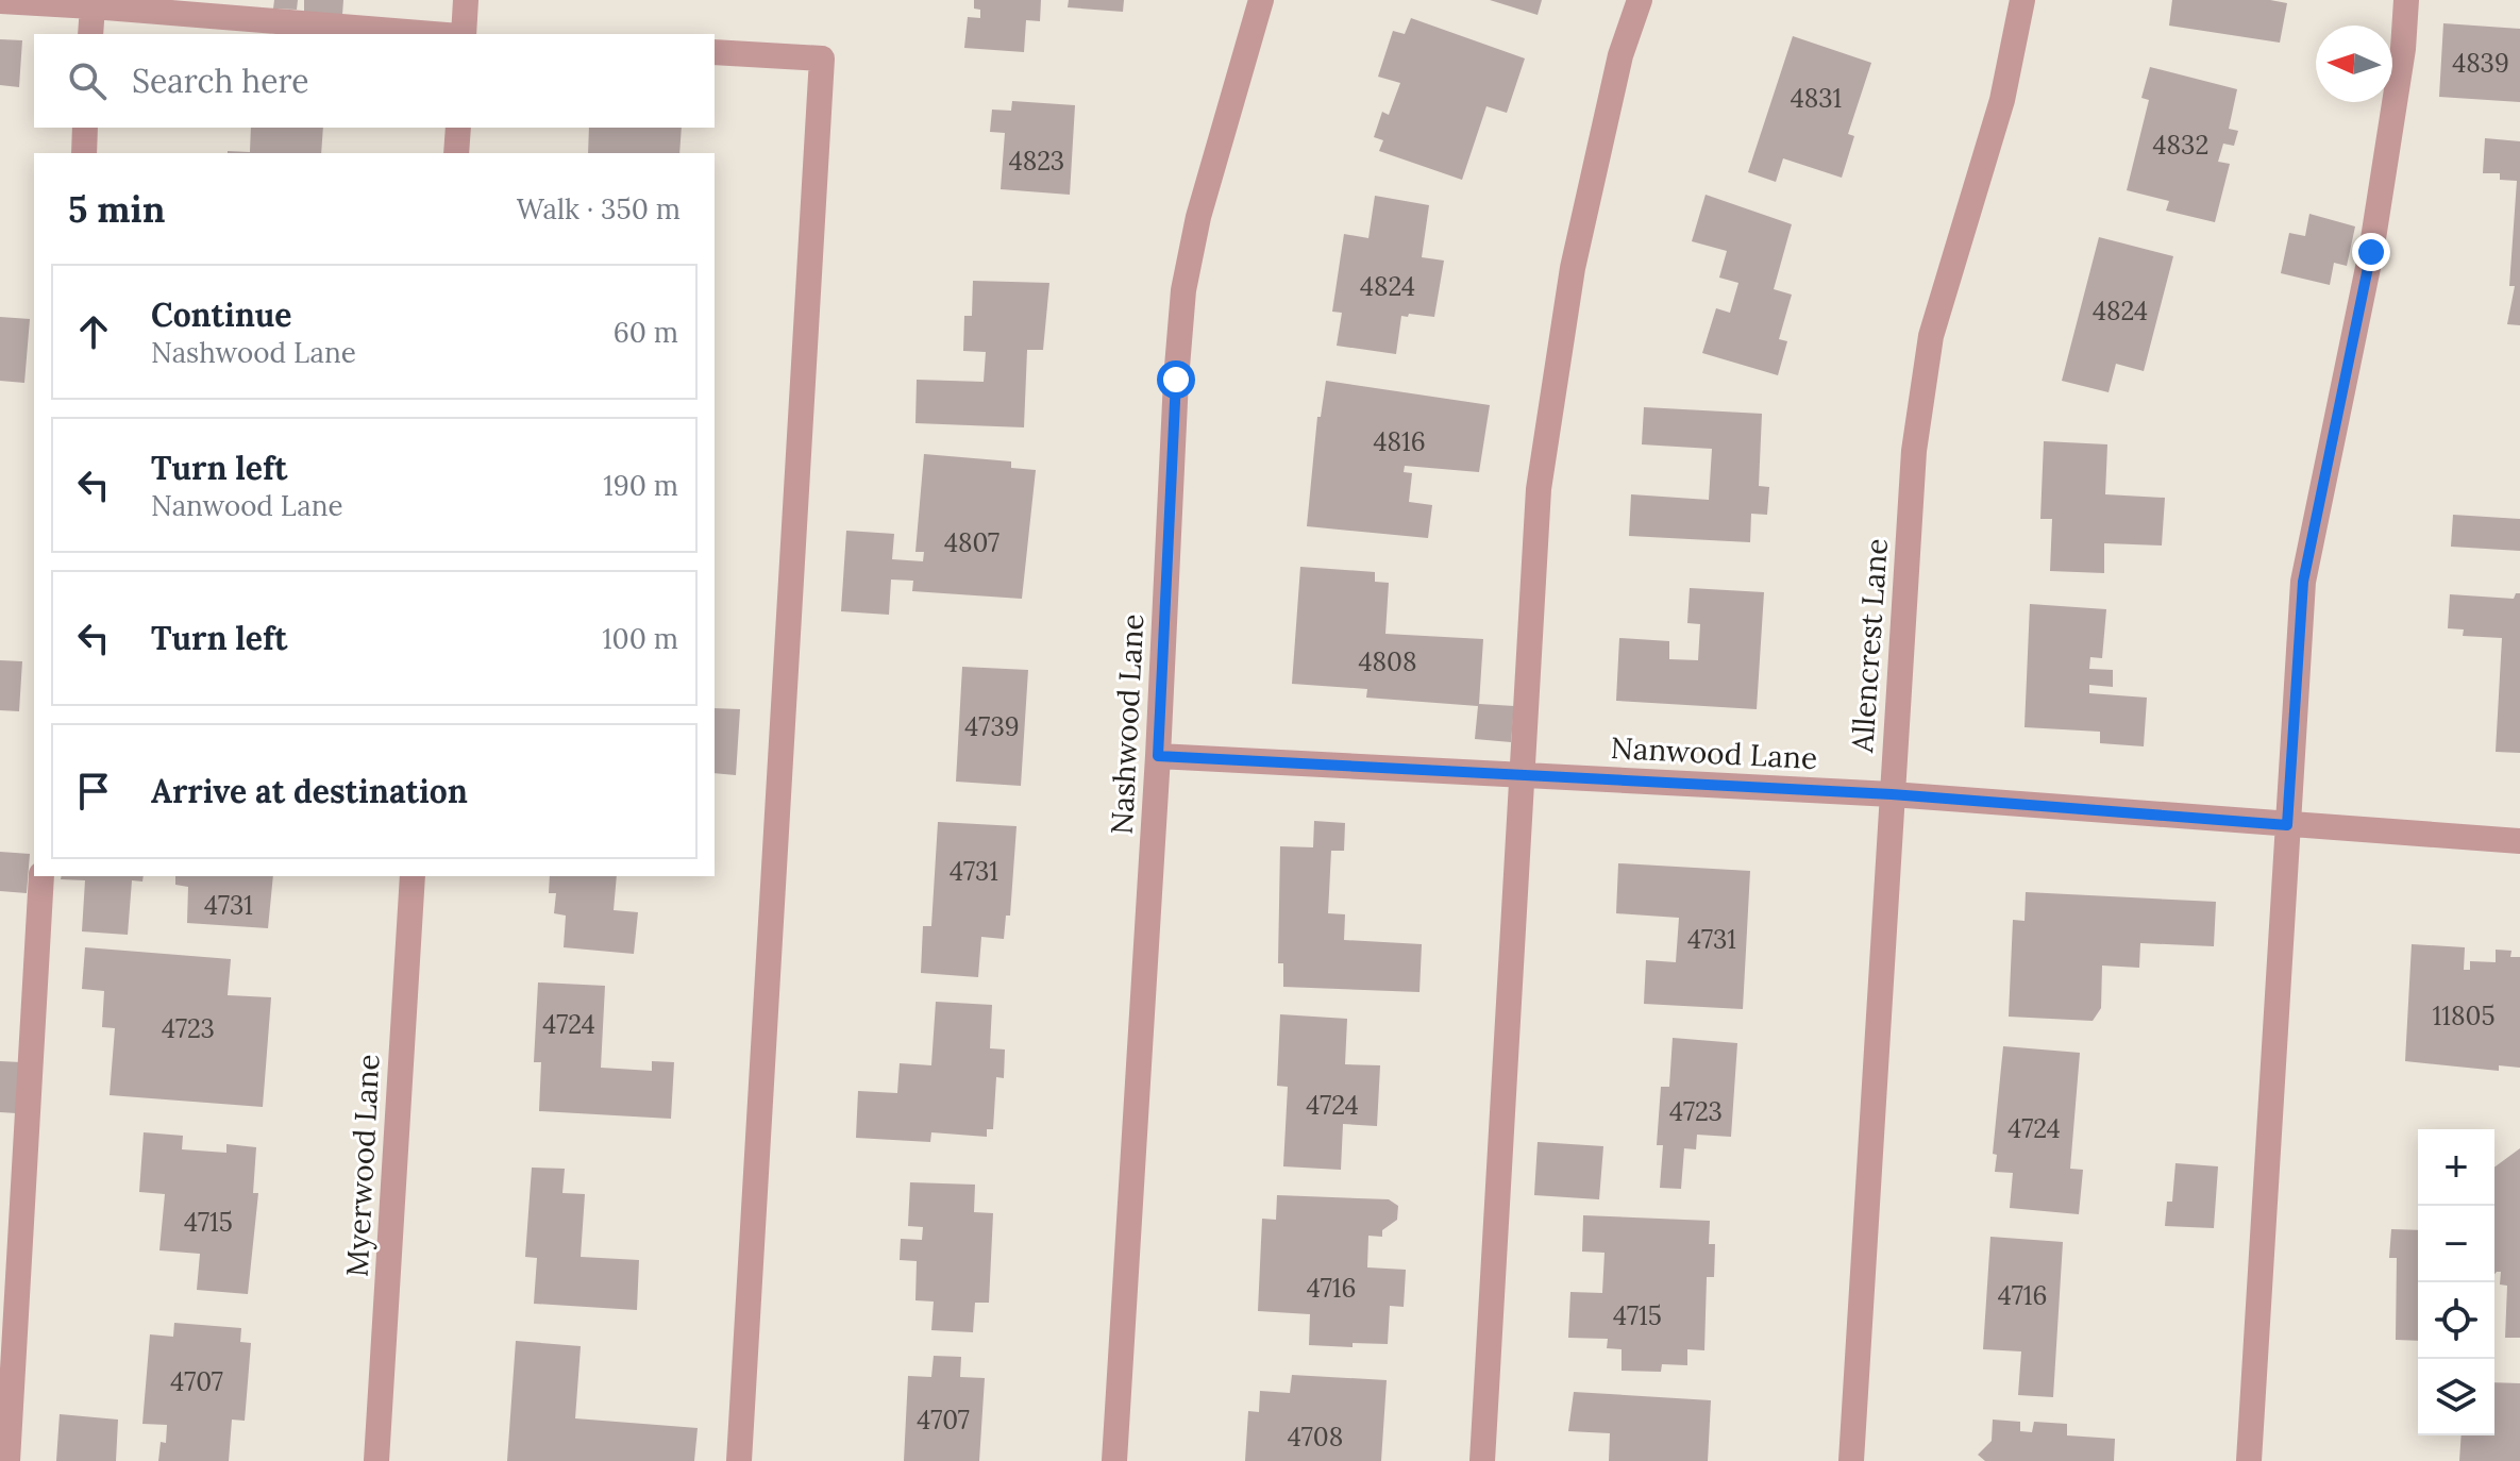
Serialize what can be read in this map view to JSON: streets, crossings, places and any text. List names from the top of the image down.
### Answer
{
  "streets": {
    "street": [
      "Allencrest Lane",
      "Nashwood Lane",
      "Nanwood Lane",
      "Myerwood Lane"
    ]
  },
  "crossings": [
    ["Allencrest Lane", "Nanwood Lane"],
    ["Nashwood Lane", "Nanwood Lane"]
  ],
  "house_numbers": [
    "4839",
    "4831",
    "4832",
    "4823",
    "4824",
    "4824",
    "4816",
    "4807",
    "4808",
    "4739",
    "4731",
    "4731",
    "4731",
    "11805",
    "4724",
    "4723",
    "4724",
    "4723",
    "4724",
    "4715",
    "4716",
    "4716",
    "4715",
    "4707",
    "4707",
    "4708"
  ],
  "north": "left",
  "page": {
    "search": "Search here",
    "heading": ["5 min", "Walk · 350 m"],
    "list": [
      ["Continue", "Nashwood Lane", "60 m"],
      ["Turn left", "Nanwood Lane", "190 m"],
      ["Turn left", "100 m"],
      "Arrive at destination"
    ],
    "map_buttons": ["+", "−"]
  }
}
